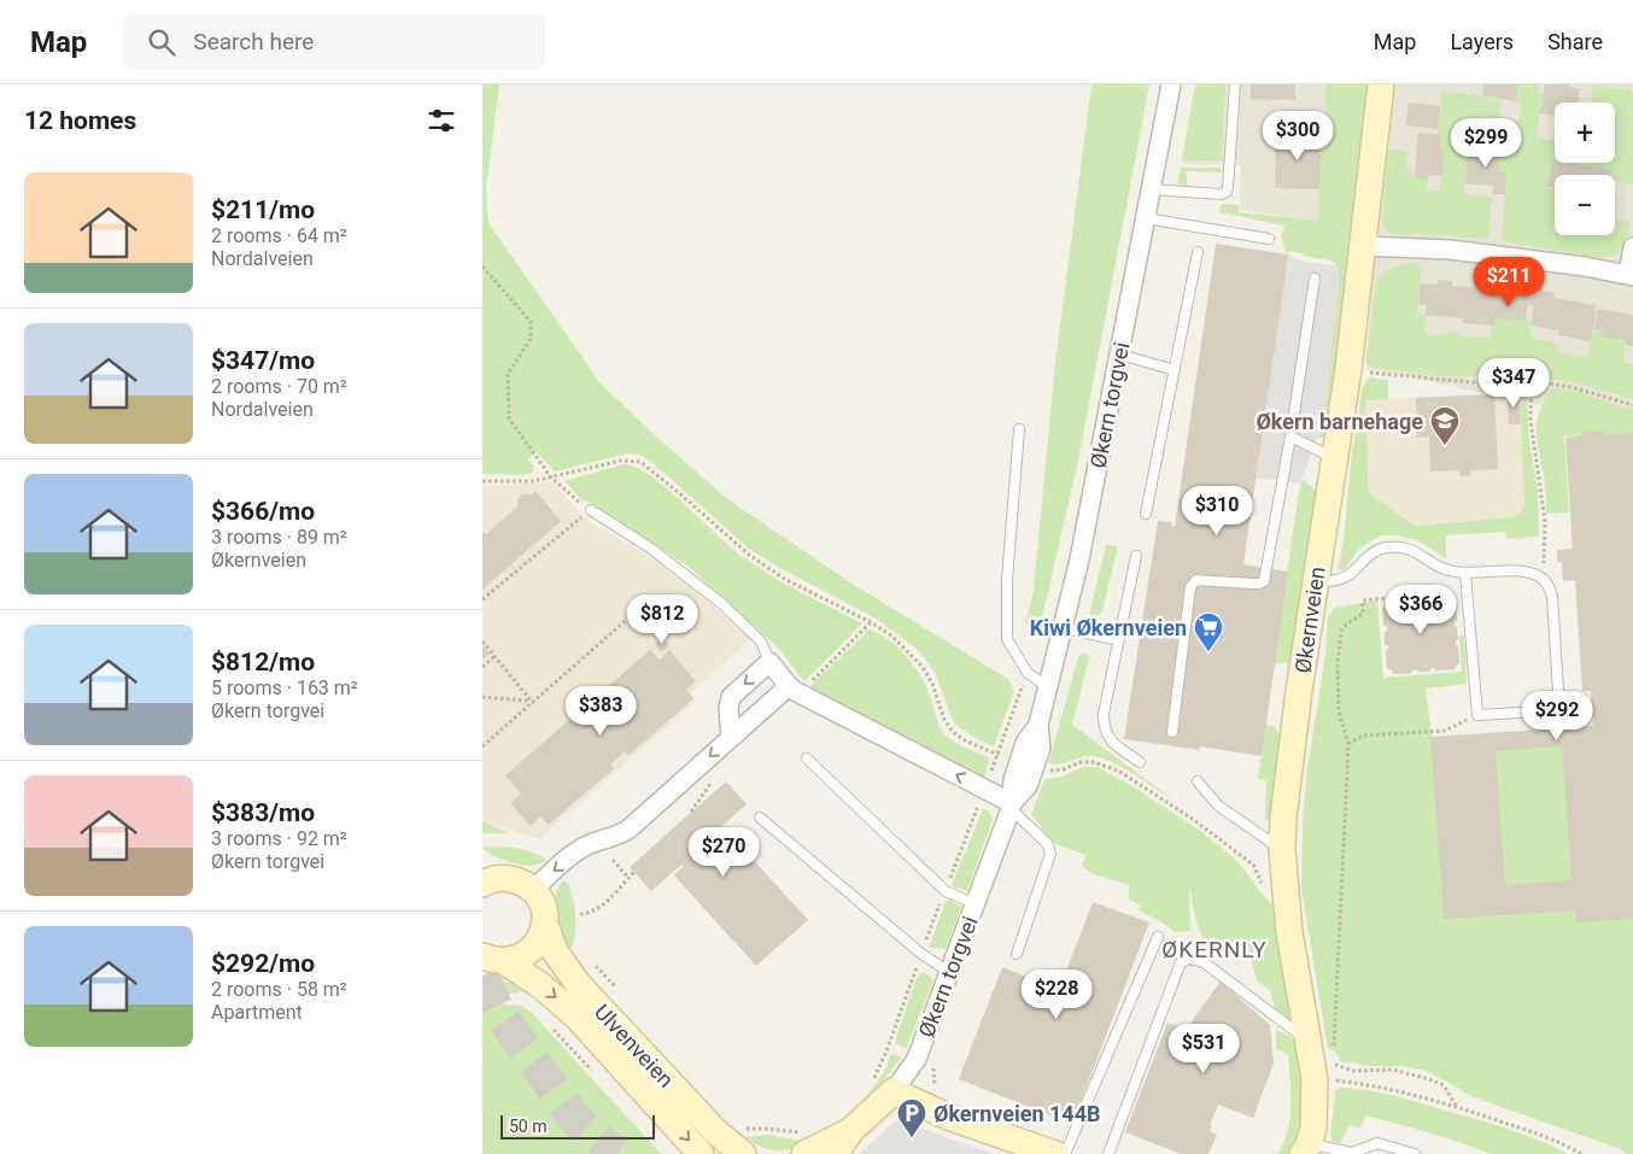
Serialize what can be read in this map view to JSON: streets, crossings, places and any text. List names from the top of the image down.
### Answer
{
  "streets": {
    "street": ["Økern torgvei", "Økernveien", "Ulvenveien"]
  },
  "districts": ["ØKERNLY"],
  "places": {
    "school or university": ["Økern barnehage"],
    "supermarket": ["Kiwi Økernveien"],
    "parking": ["Økernveien 144B"]
  },
  "scale_bar": "50 m",
  "page": {
    "header": "Map",
    "search": "Search here",
    "nav": ["Map", "Layers", "Share"],
    "heading": "12 homes",
    "map_buttons": ["+", "−"],
    "price": [
      "$300",
      "$299",
      "$211",
      "$347",
      "$310",
      "$366",
      "$812",
      "$383",
      "$292",
      "$270",
      "$228",
      "$531"
    ],
    "list": [
      {
        "name": "$211/mo",
        "note": "2 rooms · 64 m² · Nordalveien"
      },
      {
        "name": "$347/mo",
        "note": "2 rooms · 70 m² · Nordalveien"
      },
      {
        "name": "$366/mo",
        "note": "3 rooms · 89 m² · Økernveien"
      },
      {
        "name": "$812/mo",
        "note": "5 rooms · 163 m² · Økern torgvei"
      },
      {
        "name": "$383/mo",
        "note": "3 rooms · 92 m² · Økern torgvei"
      },
      {
        "name": "$292/mo",
        "note": "2 rooms · 58 m² · Apartment"
      }
    ],
    "scale": "50 m"
  }
}
